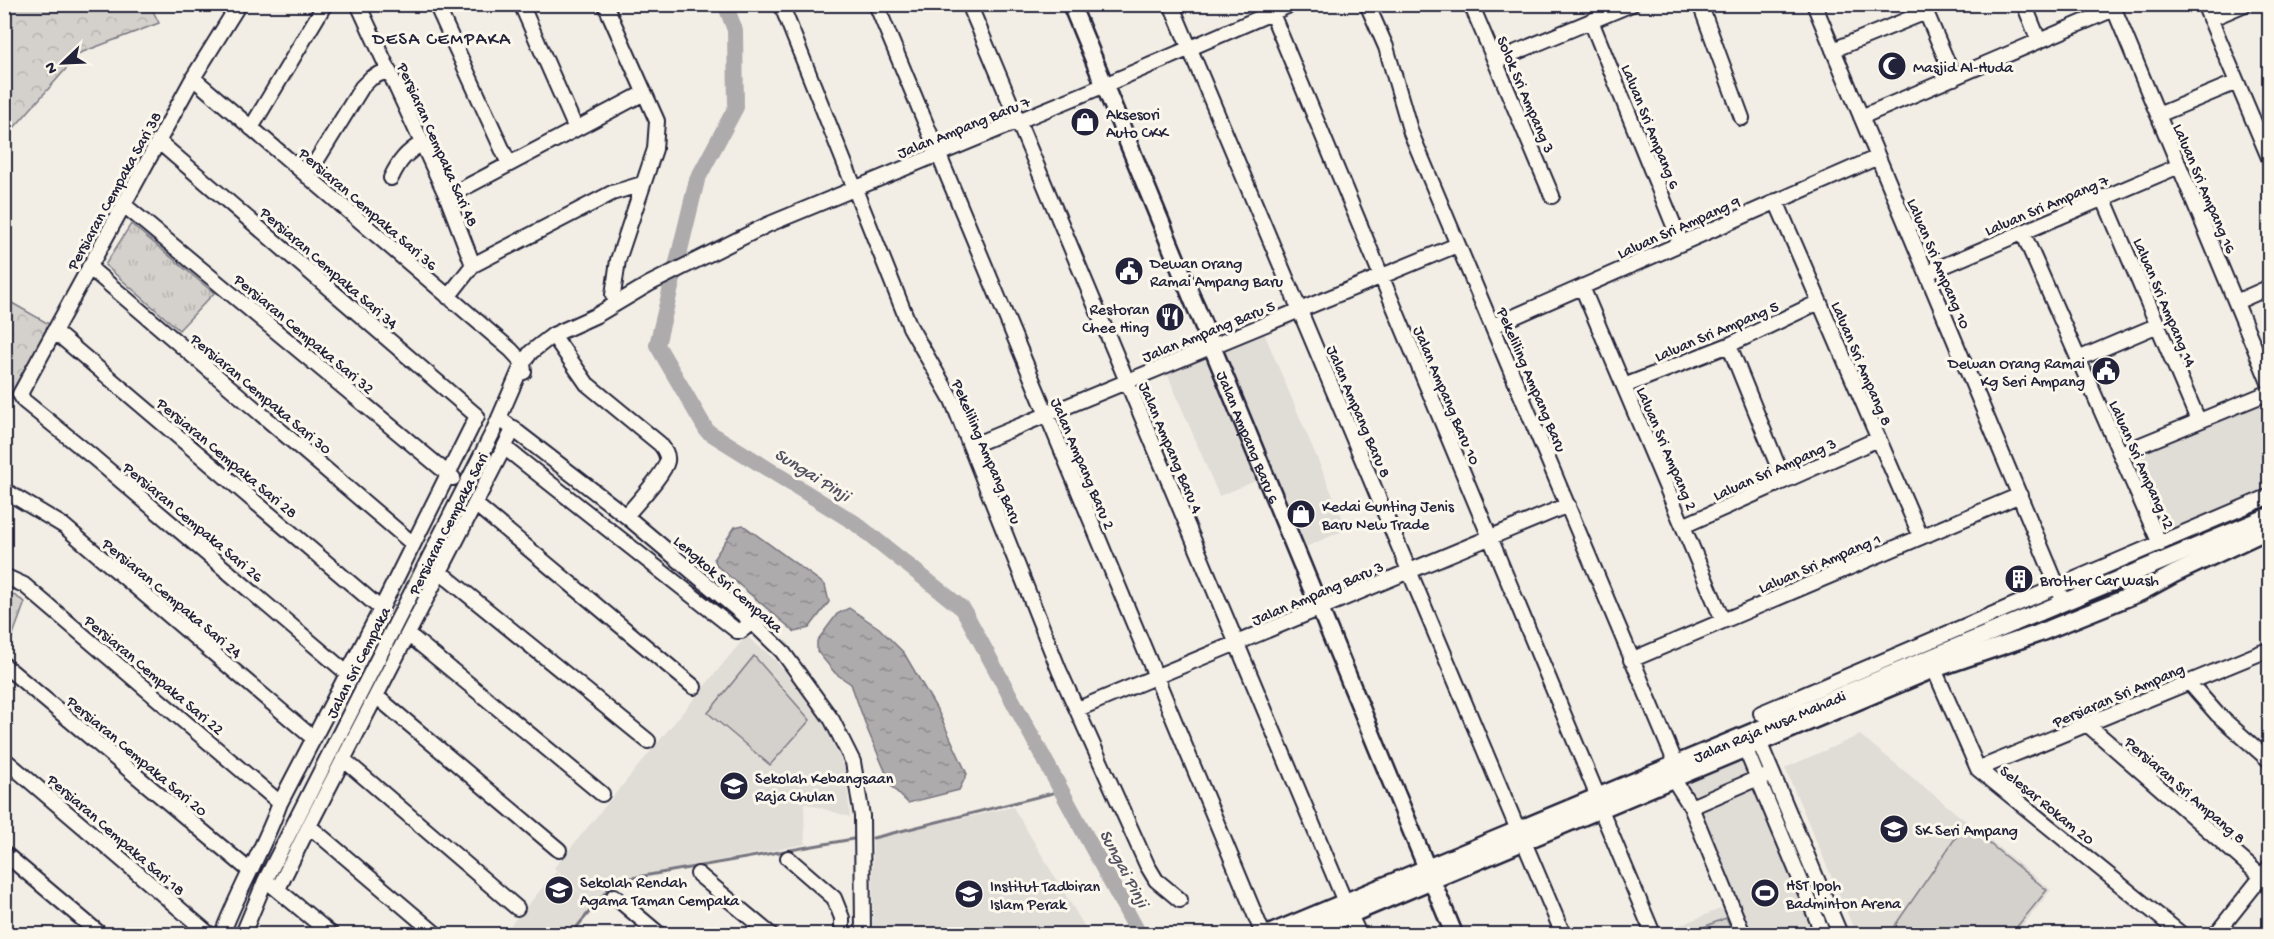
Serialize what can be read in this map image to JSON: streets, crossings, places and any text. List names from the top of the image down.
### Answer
{
  "streets": {
    "main road": ["Jalan Ampang Baru 6", "Jalan Raja Musa Mahadi"],
    "street": [
      "Solok Sri Ampang 3",
      "Jalan Ampang Baru 7",
      "Laluan Sri Ampang 6",
      "Persiaran Cempaka Sari 48",
      "Laluan Sri Ampang 16",
      "Persiaran Cempaka Sari 38",
      "Laluan Sri Ampang 7",
      "Persiaran Cempaka Sari 36",
      "Laluan Sri Ampang 9",
      "Laluan Sri Ampang 10",
      "Persiaran Cempaka Sari 34",
      "Laluan Sri Ampang 14",
      "Jalan Ampang Baru 5",
      "Laluan Sri Ampang 5",
      "Persiaran Cempaka Sari 32",
      "Laluan Sri Ampang 8",
      "Pekeliling Ampang Baru",
      "Persiaran Cempaka Sari 30",
      "Jalan Ampang Baru 10",
      "Jalan Ampang Baru 8",
      "Jalan Ampang Baru 4",
      "Laluan Sri Ampang 2",
      "Persiaran Cempaka Sari 28",
      "Jalan Ampang Baru 2",
      "Laluan Sri Ampang 12",
      "Laluan Sri Ampang 3",
      "Persiaran Cempaka Sari 26",
      "Persiaran Cempaka Sari",
      "Laluan Sri Ampang 1",
      "Lengkok Sri Cempaka",
      "Jalan Ampang Baru 3",
      "Persiaran Cempaka Sari 24",
      "Jalan Sri Cempaka",
      "Persiaran Cempaka Sari 22",
      "Persiaran Sri Ampang",
      "Persiaran Cempaka Sari 20",
      "Persiaran Sri Ampang 8",
      "Selesar Rokam 20",
      "Persiaran Cempaka Sari 18"
    ]
  },
  "crossings": [
    ["Jalan Ampang Baru 7", "Pekeliling Ampang Baru"],
    ["Jalan Ampang Baru 7", "Jalan Ampang Baru 10"],
    ["Jalan Ampang Baru 7", "Jalan Ampang Baru 8"],
    ["Jalan Ampang Baru 7", "Jalan Ampang Baru 6"],
    ["Jalan Ampang Baru 7", "Jalan Ampang Baru 4"],
    ["Jalan Ampang Baru 7", "Jalan Ampang Baru 2"],
    ["Jalan Ampang Baru 7", "Jalan Sri Cempaka"],
    ["Laluan Sri Ampang 6", "Laluan Sri Ampang 9"],
    ["Laluan Sri Ampang 16", "Laluan Sri Ampang 7"],
    ["Persiaran Cempaka Sari 38", "Persiaran Cempaka Sari 36"],
    ["Persiaran Cempaka Sari 38", "Persiaran Cempaka Sari 34"],
    ["Persiaran Cempaka Sari 38", "Persiaran Cempaka Sari 32"],
    ["Persiaran Cempaka Sari 38", "Persiaran Cempaka Sari 30"],
    ["Persiaran Cempaka Sari 38", "Persiaran Cempaka Sari 28"],
    ["Persiaran Cempaka Sari 38", "Persiaran Cempaka Sari 26"],
    ["Laluan Sri Ampang 7", "Laluan Sri Ampang 10"],
    ["Laluan Sri Ampang 7", "Laluan Sri Ampang 14"],
    ["Laluan Sri Ampang 7", "Laluan Sri Ampang 12"],
    ["Persiaran Cempaka Sari 36", "Jalan Sri Cempaka"],
    ["Laluan Sri Ampang 9", "Laluan Sri Ampang 10"],
    ["Laluan Sri Ampang 9", "Laluan Sri Ampang 8"],
    ["Laluan Sri Ampang 9", "Pekeliling Ampang Baru"],
    ["Laluan Sri Ampang 9", "Laluan Sri Ampang 2"],
    ["Laluan Sri Ampang 10", "Laluan Sri Ampang 1"],
    ["Laluan Sri Ampang 10", "Jalan Raja Musa Mahadi"],
    ["Persiaran Cempaka Sari 34", "Persiaran Cempaka Sari 32"],
    ["Jalan Ampang Baru 5", "Pekeliling Ampang Baru"],
    ["Jalan Ampang Baru 5", "Jalan Ampang Baru 10"],
    ["Jalan Ampang Baru 5", "Jalan Ampang Baru 8"],
    ["Jalan Ampang Baru 5", "Jalan Ampang Baru 6"],
    ["Jalan Ampang Baru 5", "Jalan Ampang Baru 4"],
    ["Jalan Ampang Baru 5", "Jalan Ampang Baru 2"],
    ["Laluan Sri Ampang 5", "Laluan Sri Ampang 8"],
    ["Laluan Sri Ampang 5", "Laluan Sri Ampang 2"],
    ["Persiaran Cempaka Sari 32", "Jalan Sri Cempaka"],
    ["Laluan Sri Ampang 8", "Laluan Sri Ampang 3"],
    ["Laluan Sri Ampang 8", "Laluan Sri Ampang 1"],
    ["Pekeliling Ampang Baru", "Laluan Sri Ampang 1"],
    ["Pekeliling Ampang Baru", "Jalan Ampang Baru 3"],
    ["Pekeliling Ampang Baru", "Jalan Raja Musa Mahadi"],
    ["Jalan Ampang Baru 10", "Jalan Ampang Baru 3"],
    ["Jalan Ampang Baru 10", "Jalan Raja Musa Mahadi"],
    ["Jalan Ampang Baru 8", "Jalan Ampang Baru 3"],
    ["Jalan Ampang Baru 8", "Jalan Raja Musa Mahadi"],
    ["Jalan Ampang Baru 6", "Jalan Ampang Baru 3"],
    ["Jalan Ampang Baru 6", "Jalan Raja Musa Mahadi"],
    ["Jalan Ampang Baru 4", "Jalan Ampang Baru 3"],
    ["Jalan Ampang Baru 4", "Jalan Raja Musa Mahadi"],
    ["Laluan Sri Ampang 2", "Laluan Sri Ampang 3"],
    ["Laluan Sri Ampang 2", "Laluan Sri Ampang 1"],
    ["Jalan Ampang Baru 2", "Jalan Ampang Baru 3"],
    ["Persiaran Cempaka Sari", "Lengkok Sri Cempaka"],
    ["Lengkok Sri Cempaka", "Jalan Sri Cempaka"],
    ["Persiaran Sri Ampang", "Persiaran Sri Ampang 8"],
    ["Persiaran Sri Ampang", "Selesar Rokam 20"],
    ["Jalan Raja Musa Mahadi", "Selesar Rokam 20"]
  ],
  "districts": ["DESA CEMPAKA"],
  "water": ["Sungai Pinji"],
  "places": {
    "mosque": ["Masjid Al-Huda"],
    "shop": ["Aksesori Auto CKK", "Kedai Gunting Jenis Baru New Trade"],
    "public building": ["Dewan Orang Ramai Ampang Baru", "Dewan Orang Ramai Kg Seri Ampang"],
    "restaurant": ["Restoran Chee Hing"],
    "building": ["Brother Car Wash"],
    "school or university": [
      "Sekolah Kebangsaan Raja Chulan",
      "SK Seri Ampang",
      "Sekolah Rendah Agama Taman Cempaka",
      "Institut Tadbiran Islam Perak"
    ],
    "sports": ["HST Ipoh Badminton Arena"]
  },
  "north": "bottom left"
}
